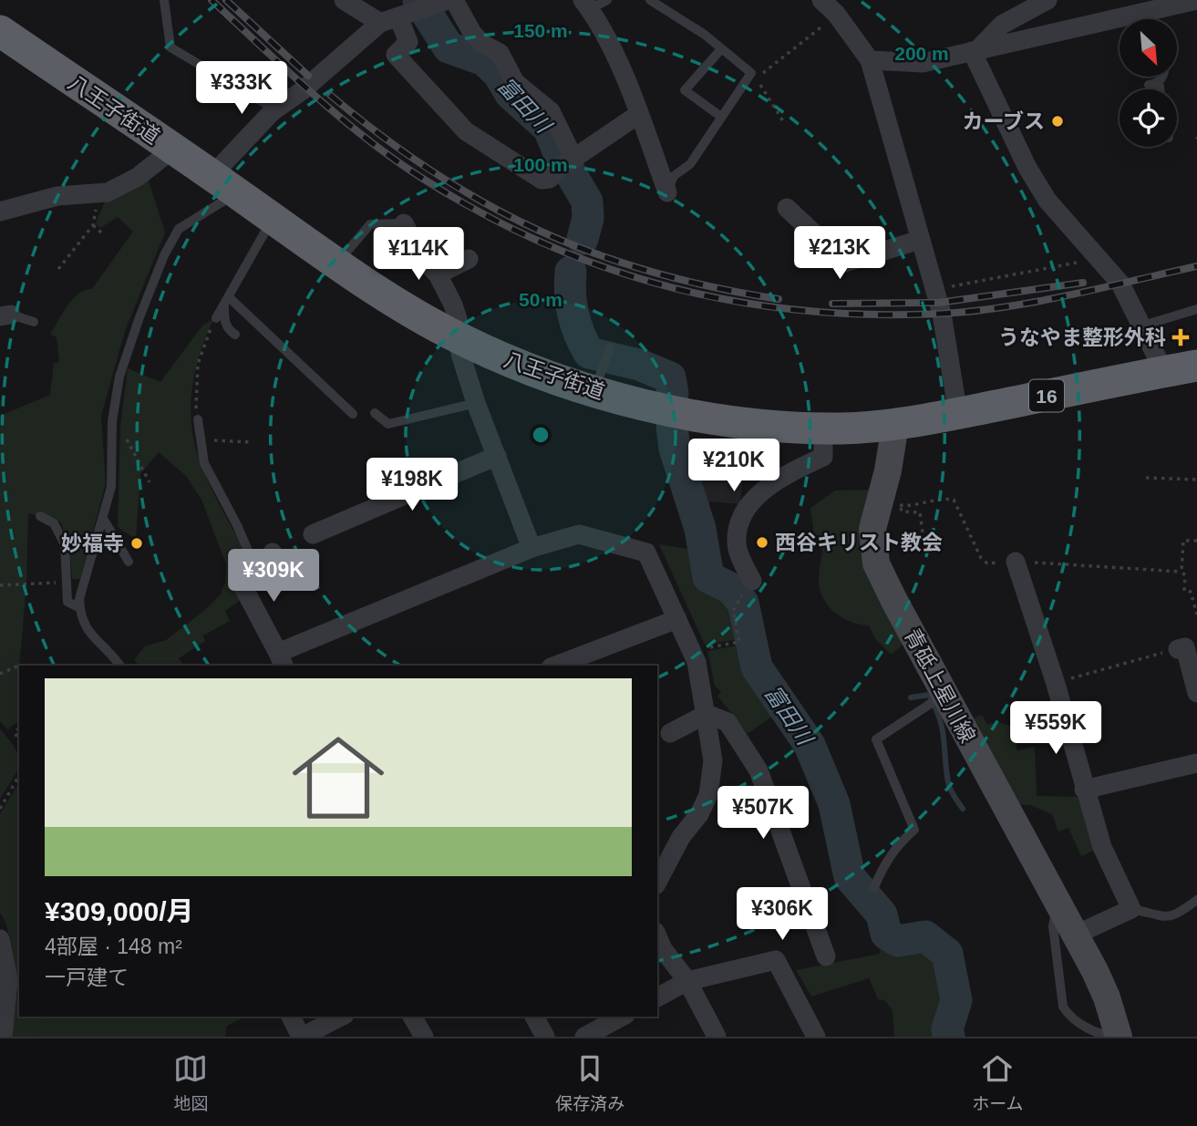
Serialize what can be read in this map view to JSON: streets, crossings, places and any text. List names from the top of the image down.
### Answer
{
  "streets": {
    "highway": ["八王子街道", "16"],
    "main road": ["青砥上星川線"]
  },
  "crossings": [
    ["八王子街道", "青砥上星川線"]
  ],
  "water": ["富田川"],
  "places": {
    "other": ["カーブス", "西谷キリスト教会", "妙福寺"],
    "health": ["うなやま整形外科"]
  },
  "north": "bottom right",
  "page": {
    "price": [
      "¥333K",
      "¥213K",
      "¥114K",
      "¥210K",
      "¥198K",
      "¥309K",
      "¥559K",
      "¥507K",
      "¥306K"
    ],
    "list": [
      {
        "name": "¥309,000/月",
        "note": "4部屋 · 148 m² · 一戸建て"
      }
    ],
    "tabs": ["地図", "保存済み", "ホーム"]
  },
  "rings": [
    "150 m",
    "200 m",
    "100 m",
    "50 m"
  ]
}
